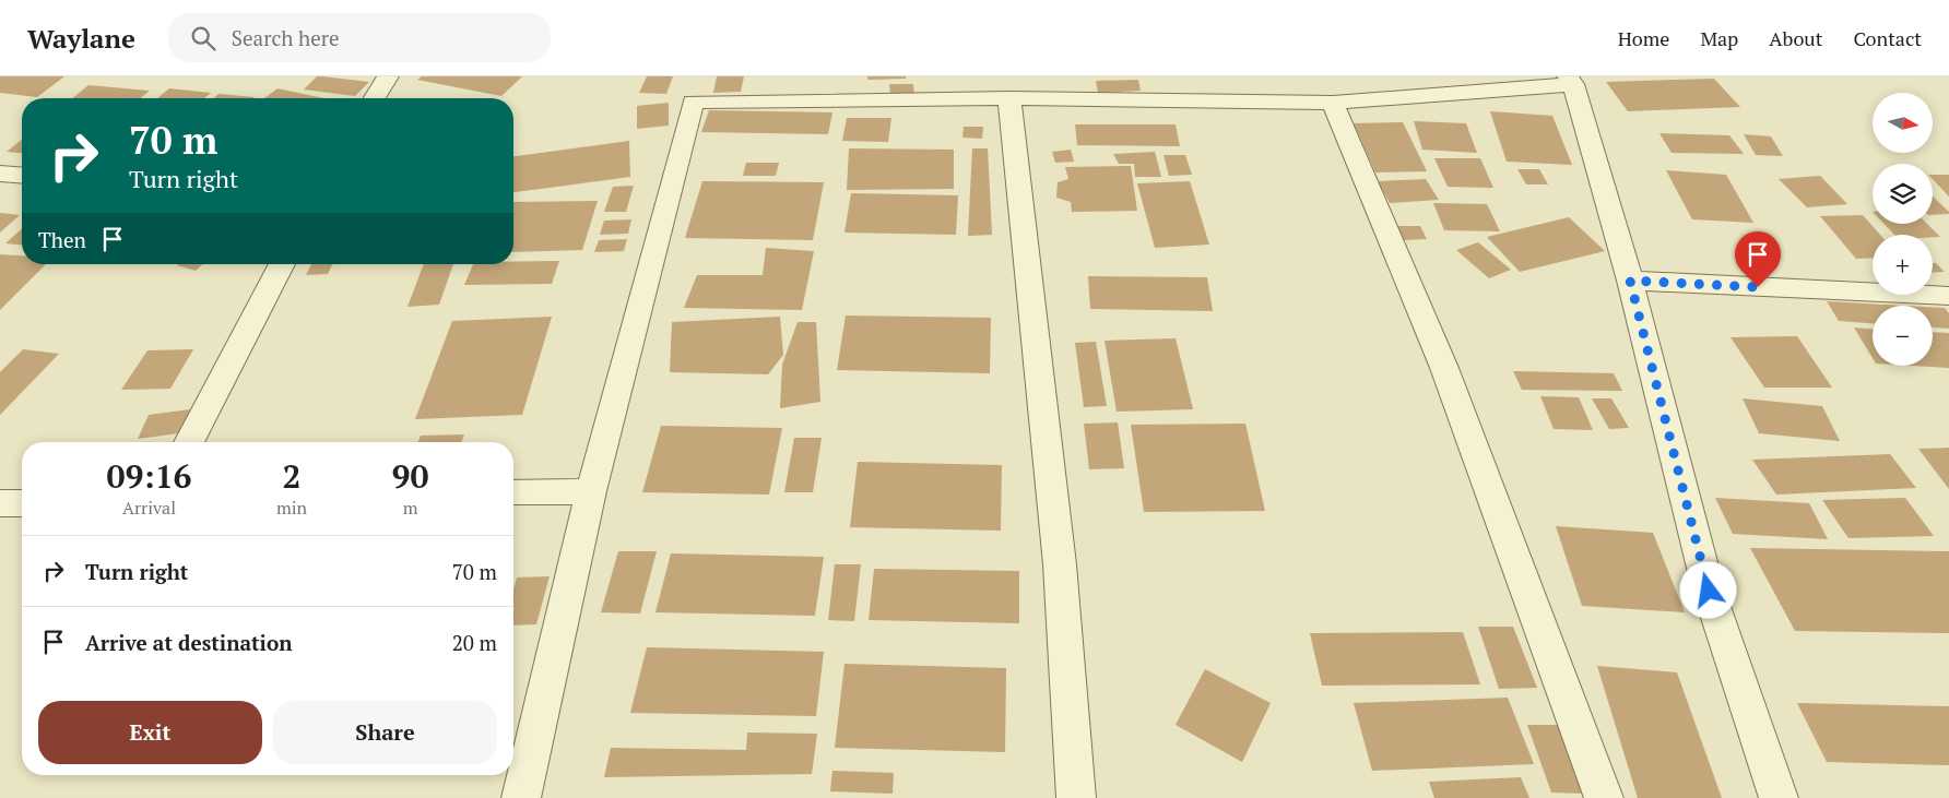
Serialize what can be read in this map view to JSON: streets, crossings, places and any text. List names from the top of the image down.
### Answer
{
  "north": "right",
  "page": {
    "header": "Waylane",
    "search": "Search here",
    "nav": [
      "Home",
      "Map",
      "About",
      "Contact"
    ],
    "map_buttons": ["+", "−"],
    "turn": ["70 m", "Turn right"],
    "then": "Then",
    "eta": [
      "09:16",
      "Arrival",
      "2",
      "min",
      "90",
      "m"
    ],
    "list": [
      {
        "name": "Turn right",
        "value": "70 m"
      },
      {
        "name": "Arrive at destination",
        "value": "20 m"
      }
    ],
    "buttons": ["Exit", "Share"]
  }
}
